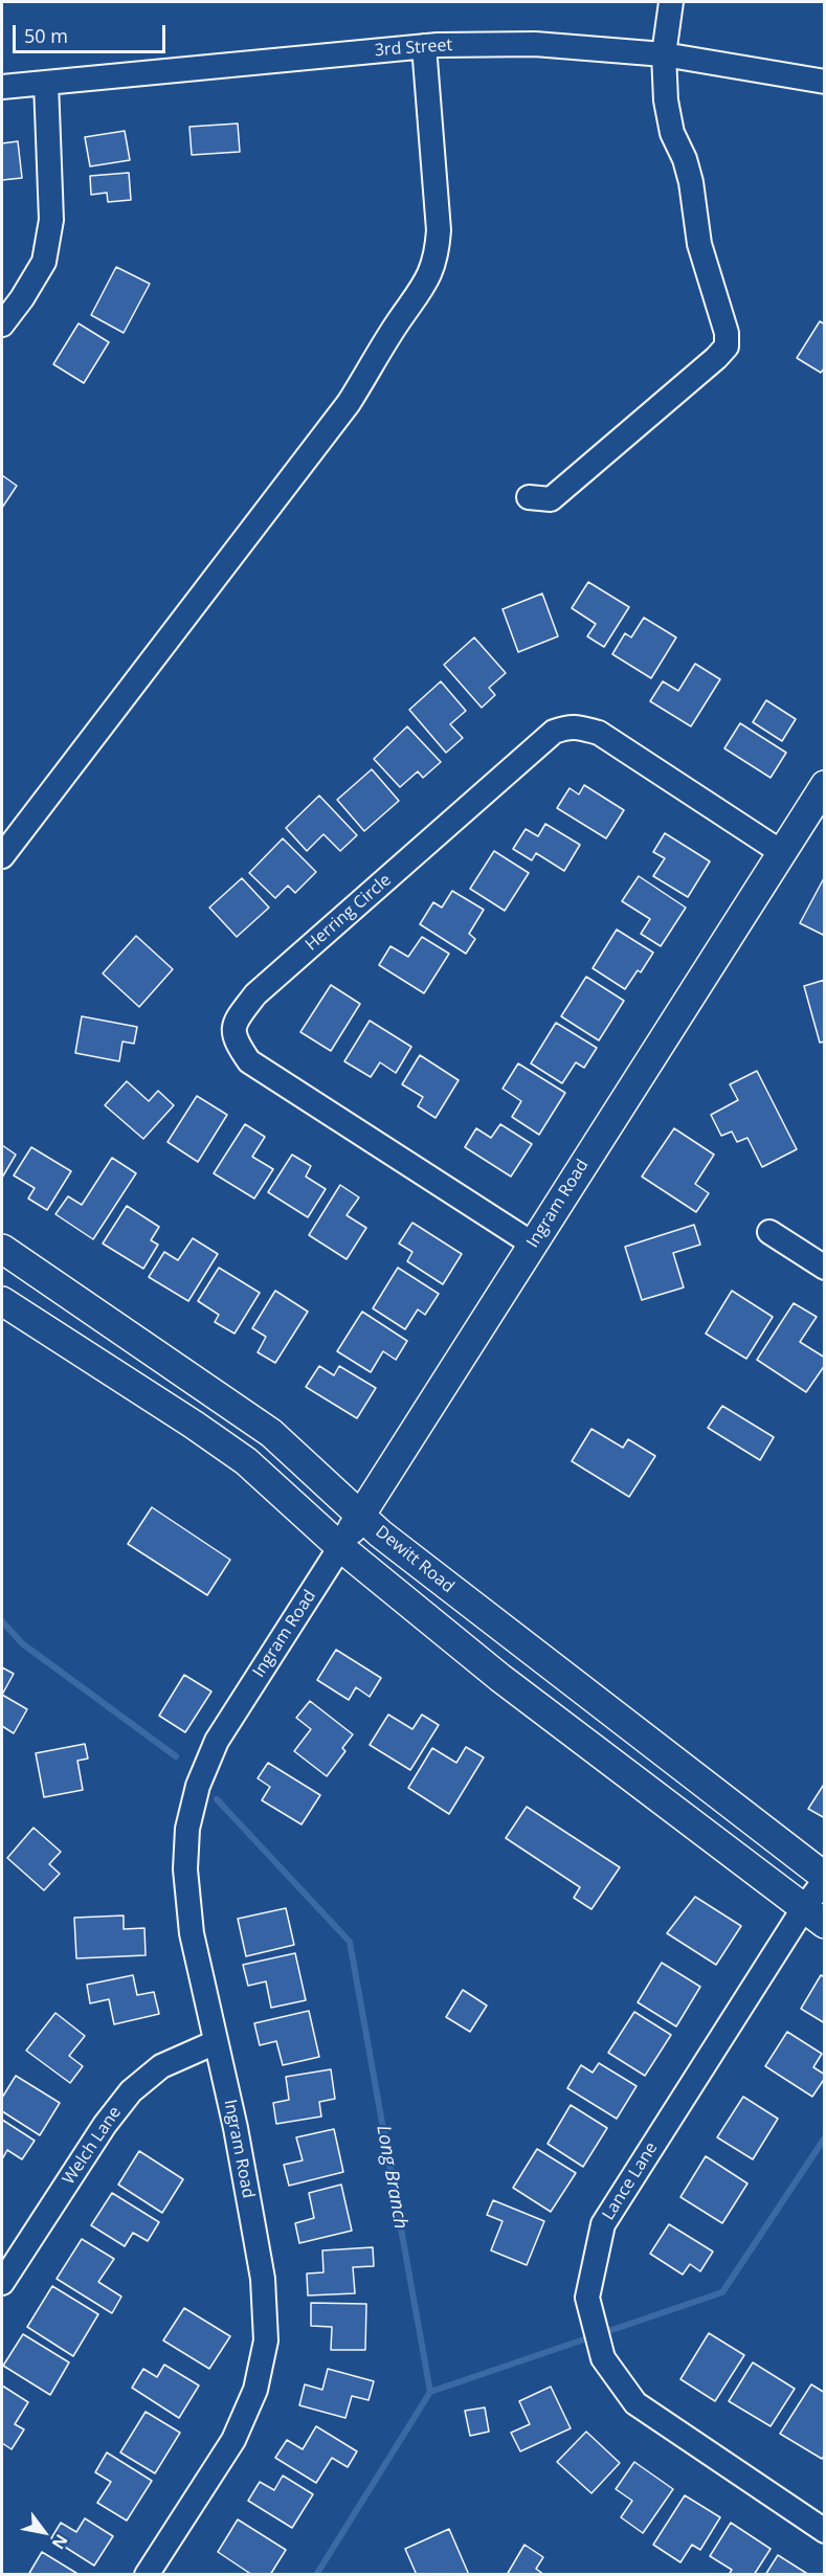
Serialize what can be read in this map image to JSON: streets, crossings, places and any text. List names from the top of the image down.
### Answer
{
  "streets": {
    "main road": ["Ingram Road", "Dewitt Road"],
    "street": [
      "3rd Street",
      "Herring Circle",
      "Welch Lane",
      "Lance Lane"
    ]
  },
  "crossings": [
    ["Herring Circle", "Ingram Road"],
    ["Ingram Road", "Dewitt Road"],
    ["Ingram Road", "Welch Lane"],
    ["Dewitt Road", "Lance Lane"]
  ],
  "water": ["Long Branch"],
  "scale_bar": "50 m",
  "north": "bottom right"
}
